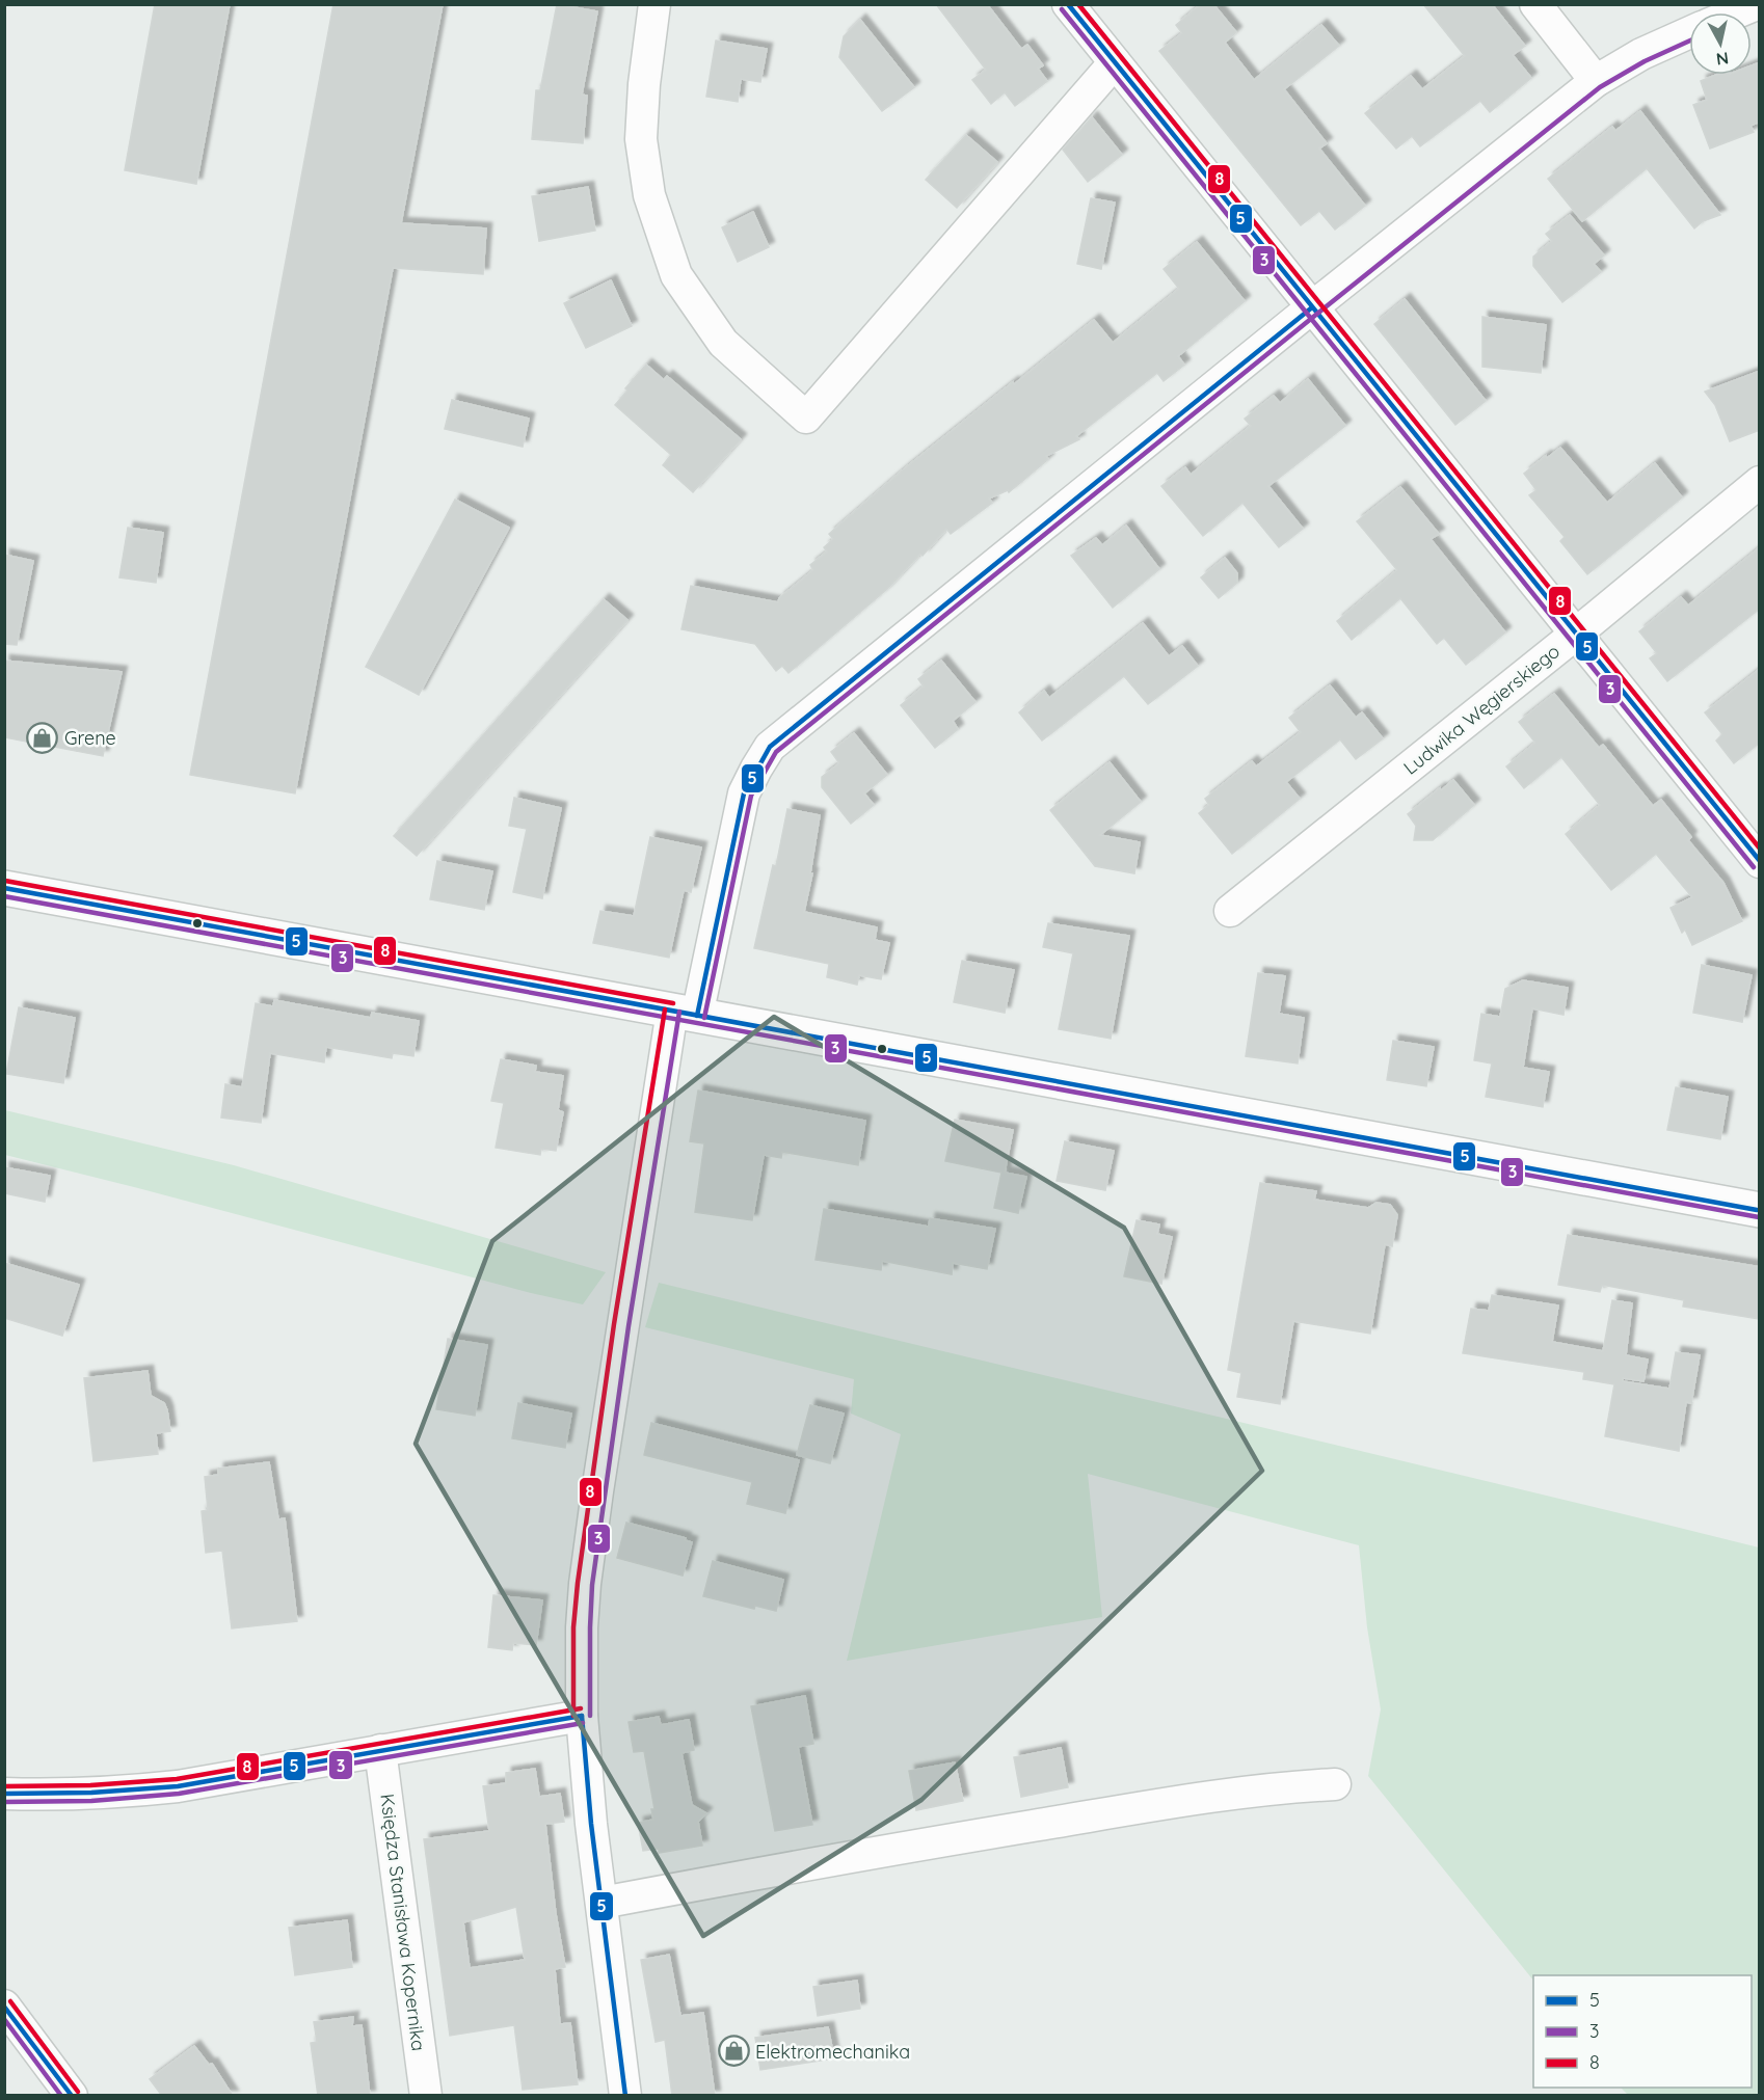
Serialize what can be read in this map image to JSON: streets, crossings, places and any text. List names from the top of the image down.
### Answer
{
  "streets": {
    "street": ["Ludwika Węgierskiego", "Księdza Stanisława Kopernika"]
  },
  "places": {
    "shop": ["Grene", "Elektromechanika"]
  },
  "lines": ["transit line 5", "transit line 8", "transit line 3"],
  "legend": ["5", "3", "8"],
  "north": "bottom"
}
